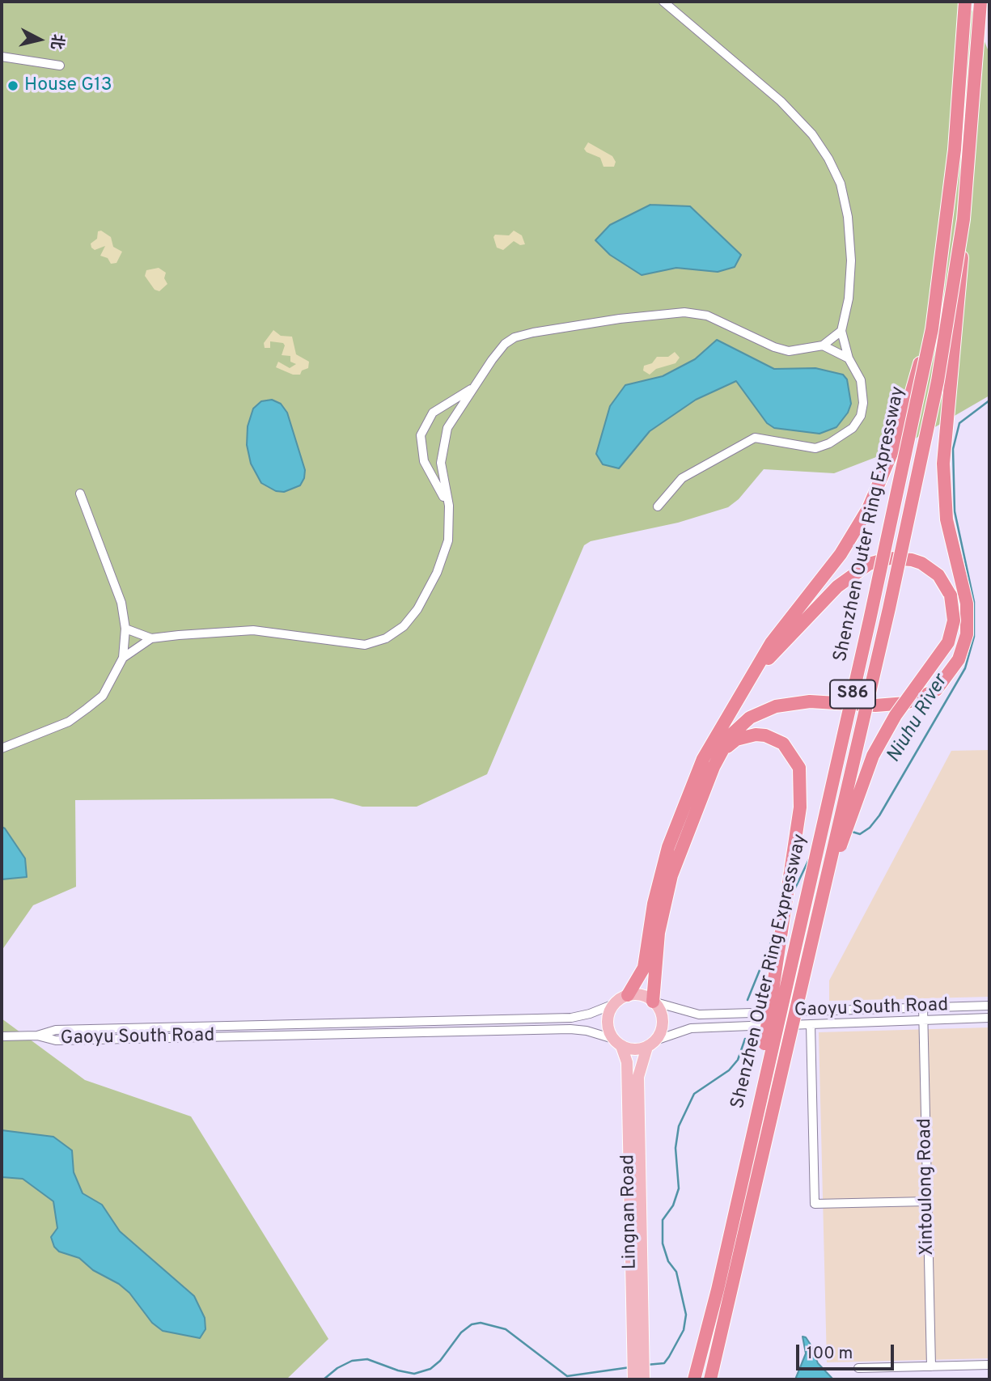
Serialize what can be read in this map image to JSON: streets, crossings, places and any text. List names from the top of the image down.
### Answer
{
  "streets": {
    "highway": ["Shenzhen Outer Ring Expressway", "S86"],
    "main road": ["Lingnan Road"],
    "street": ["Gaoyu South Road", "Xintoulong Road"]
  },
  "crossings": [
    ["Gaoyu South Road", "Xintoulong Road"],
    ["Gaoyu South Road", "Lingnan Road"]
  ],
  "water": ["Niuhu River"],
  "places": ["House G13"],
  "scale_bar": "100 m",
  "north": "right"
}
